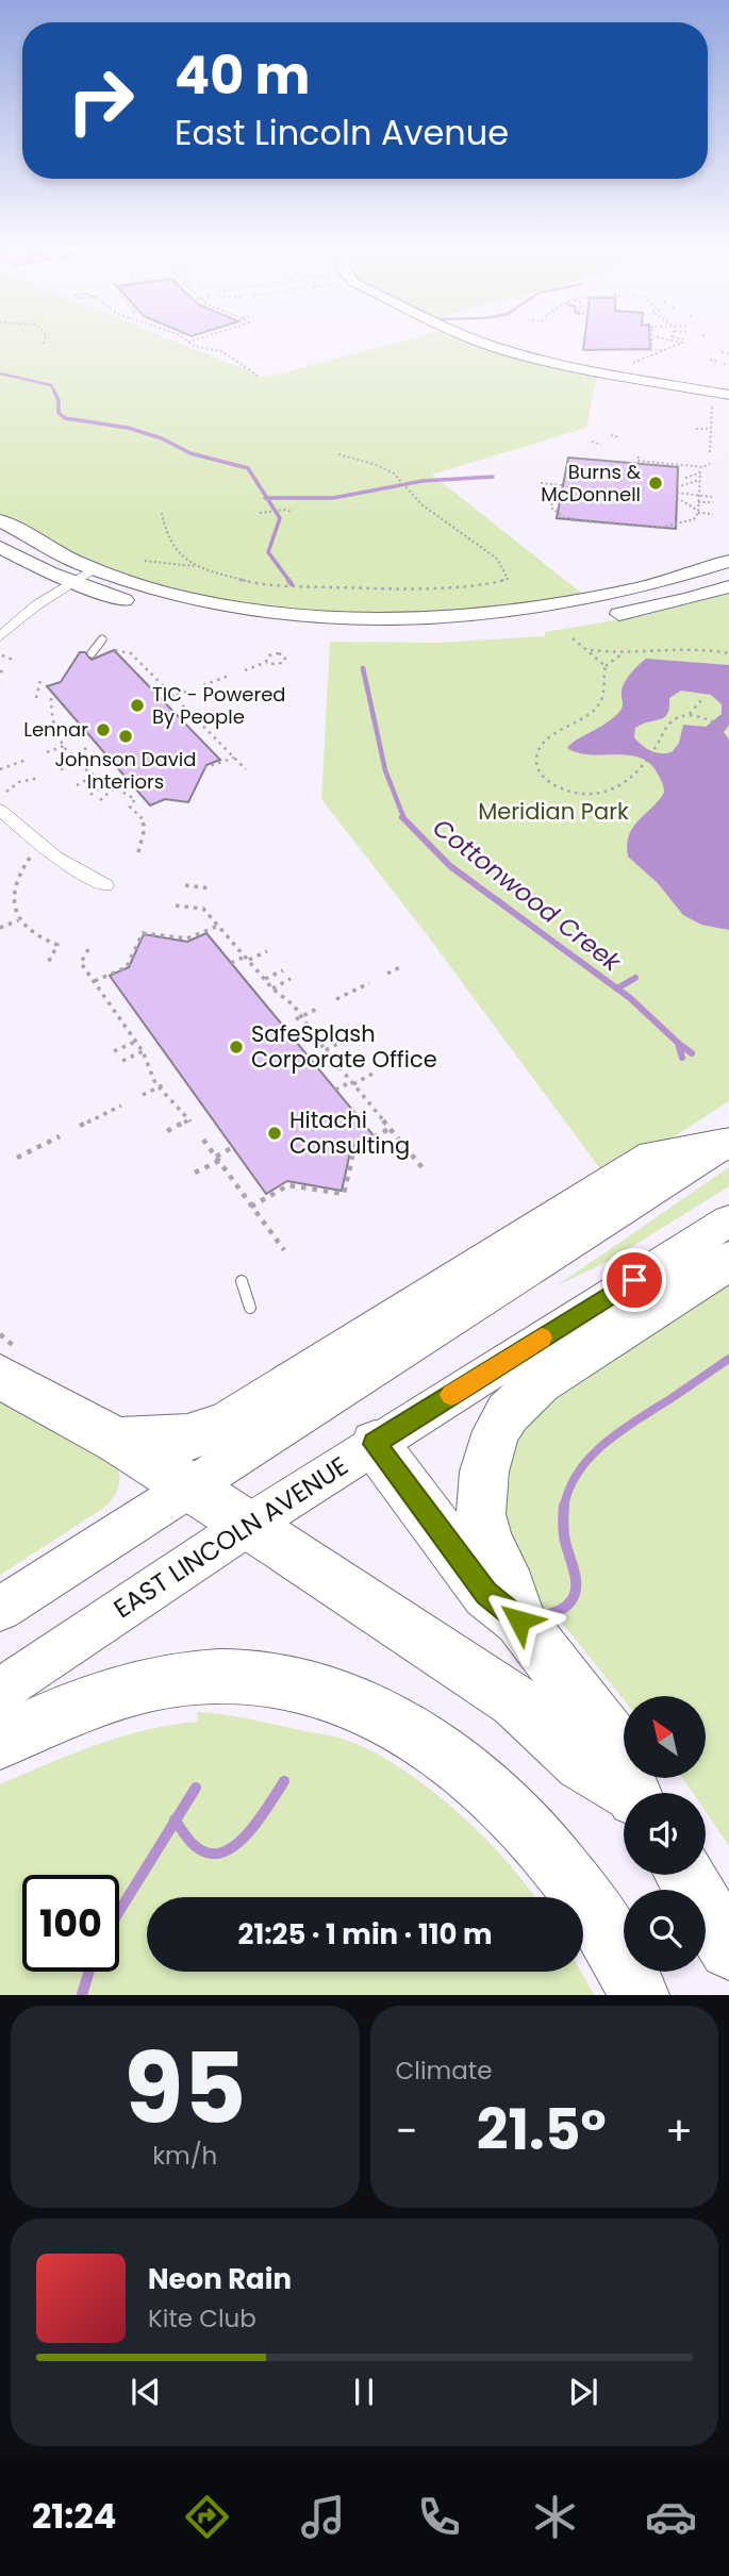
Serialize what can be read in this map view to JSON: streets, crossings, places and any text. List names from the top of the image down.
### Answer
{
  "streets": {
    "main road": ["EAST LINCOLN AVENUE"]
  },
  "water": ["Cottonwood Creek"],
  "parks": ["Meridian Park"],
  "places": [
    "Burns & McDonnell",
    "TIC - Powered By People",
    "Lennar",
    "Johnson David Interiors",
    "SafeSplash Corporate Office",
    "Hitachi Consulting"
  ],
  "north": "top left",
  "page": {
    "turn": ["40 m", "East Lincoln Avenue"],
    "limit": "100",
    "trip": "21:25 · 1 min · 110 m",
    "tile": [
      ["95", "km/h"],
      "Climate"
    ],
    "heat": ["−", "21.5°", "+"],
    "song": ["Neon Rain", "Kite Club"],
    "tabs": "21:24"
  }
}
